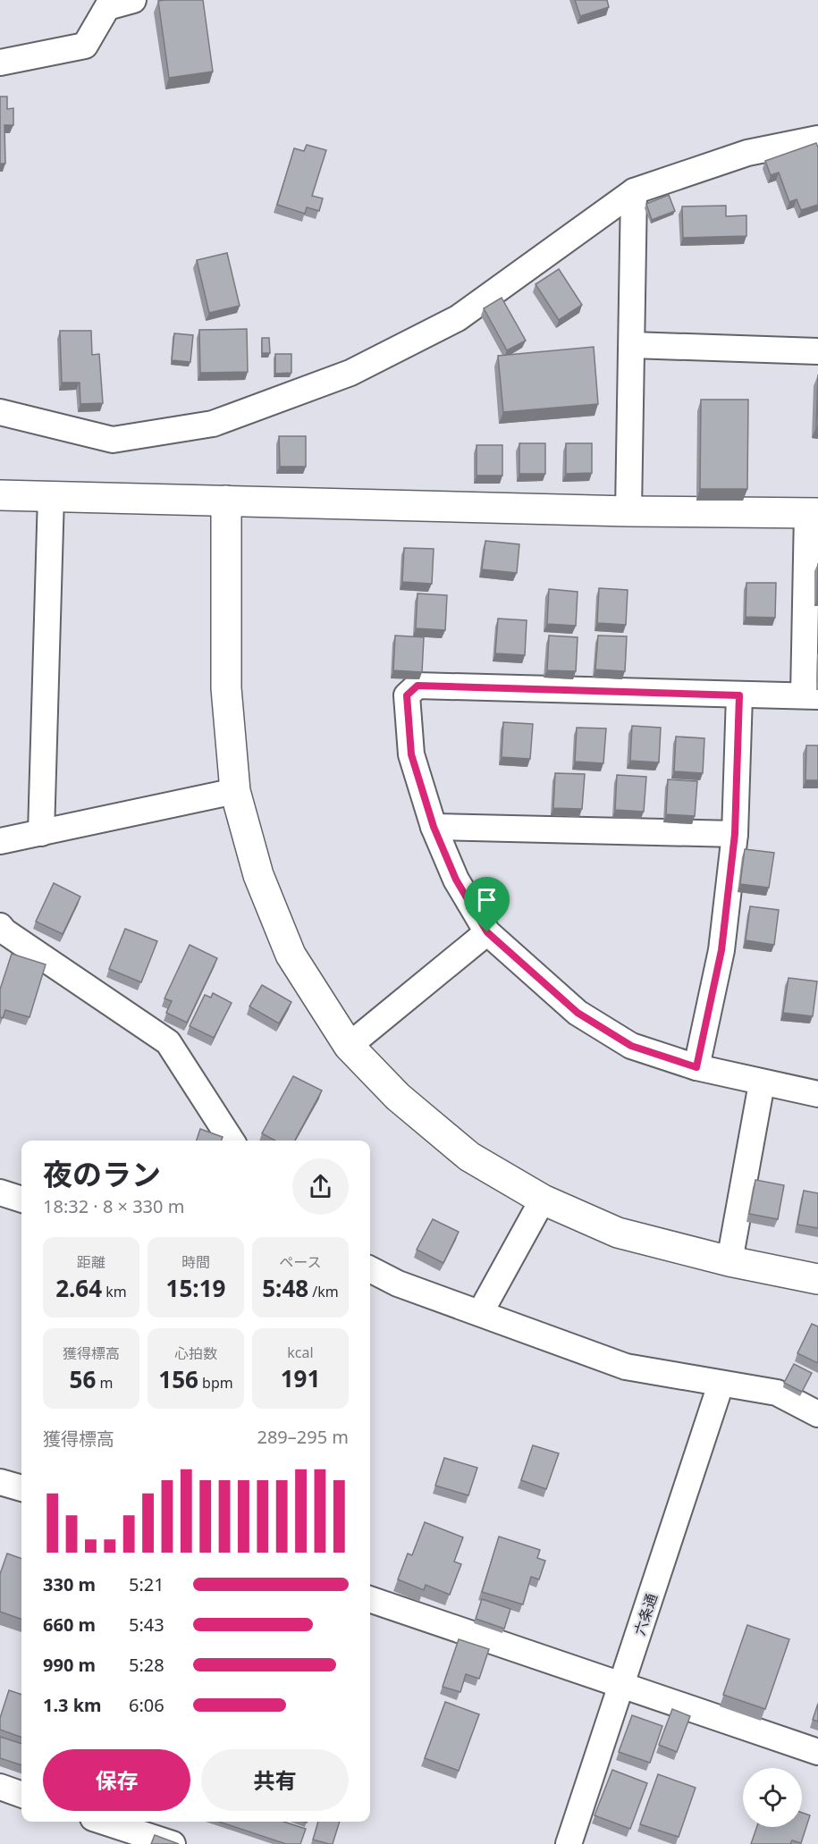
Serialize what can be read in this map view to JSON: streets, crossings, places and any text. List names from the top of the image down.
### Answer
{
  "streets": {
    "street": ["六条通"]
  },
  "page": {
    "heading": ["夜のラン", "18:32 · 8 × 330 m"],
    "stats": [
      ["距離", "2.64 km"],
      ["時間", "15:19"],
      ["ペース", "5:48 /km"],
      ["獲得標高", "56 m"],
      ["心拍数", "156 bpm"],
      ["kcal", "191"]
    ],
    "chart": ["獲得標高", "289–295 m"],
    "list": [
      {
        "name": "330 m",
        "note": "5:21"
      },
      {
        "name": "660 m",
        "note": "5:43"
      },
      {
        "name": "990 m",
        "note": "5:28"
      },
      {
        "name": "1.3 km",
        "note": "6:06"
      }
    ],
    "buttons": ["保存", "共有"]
  }
}
